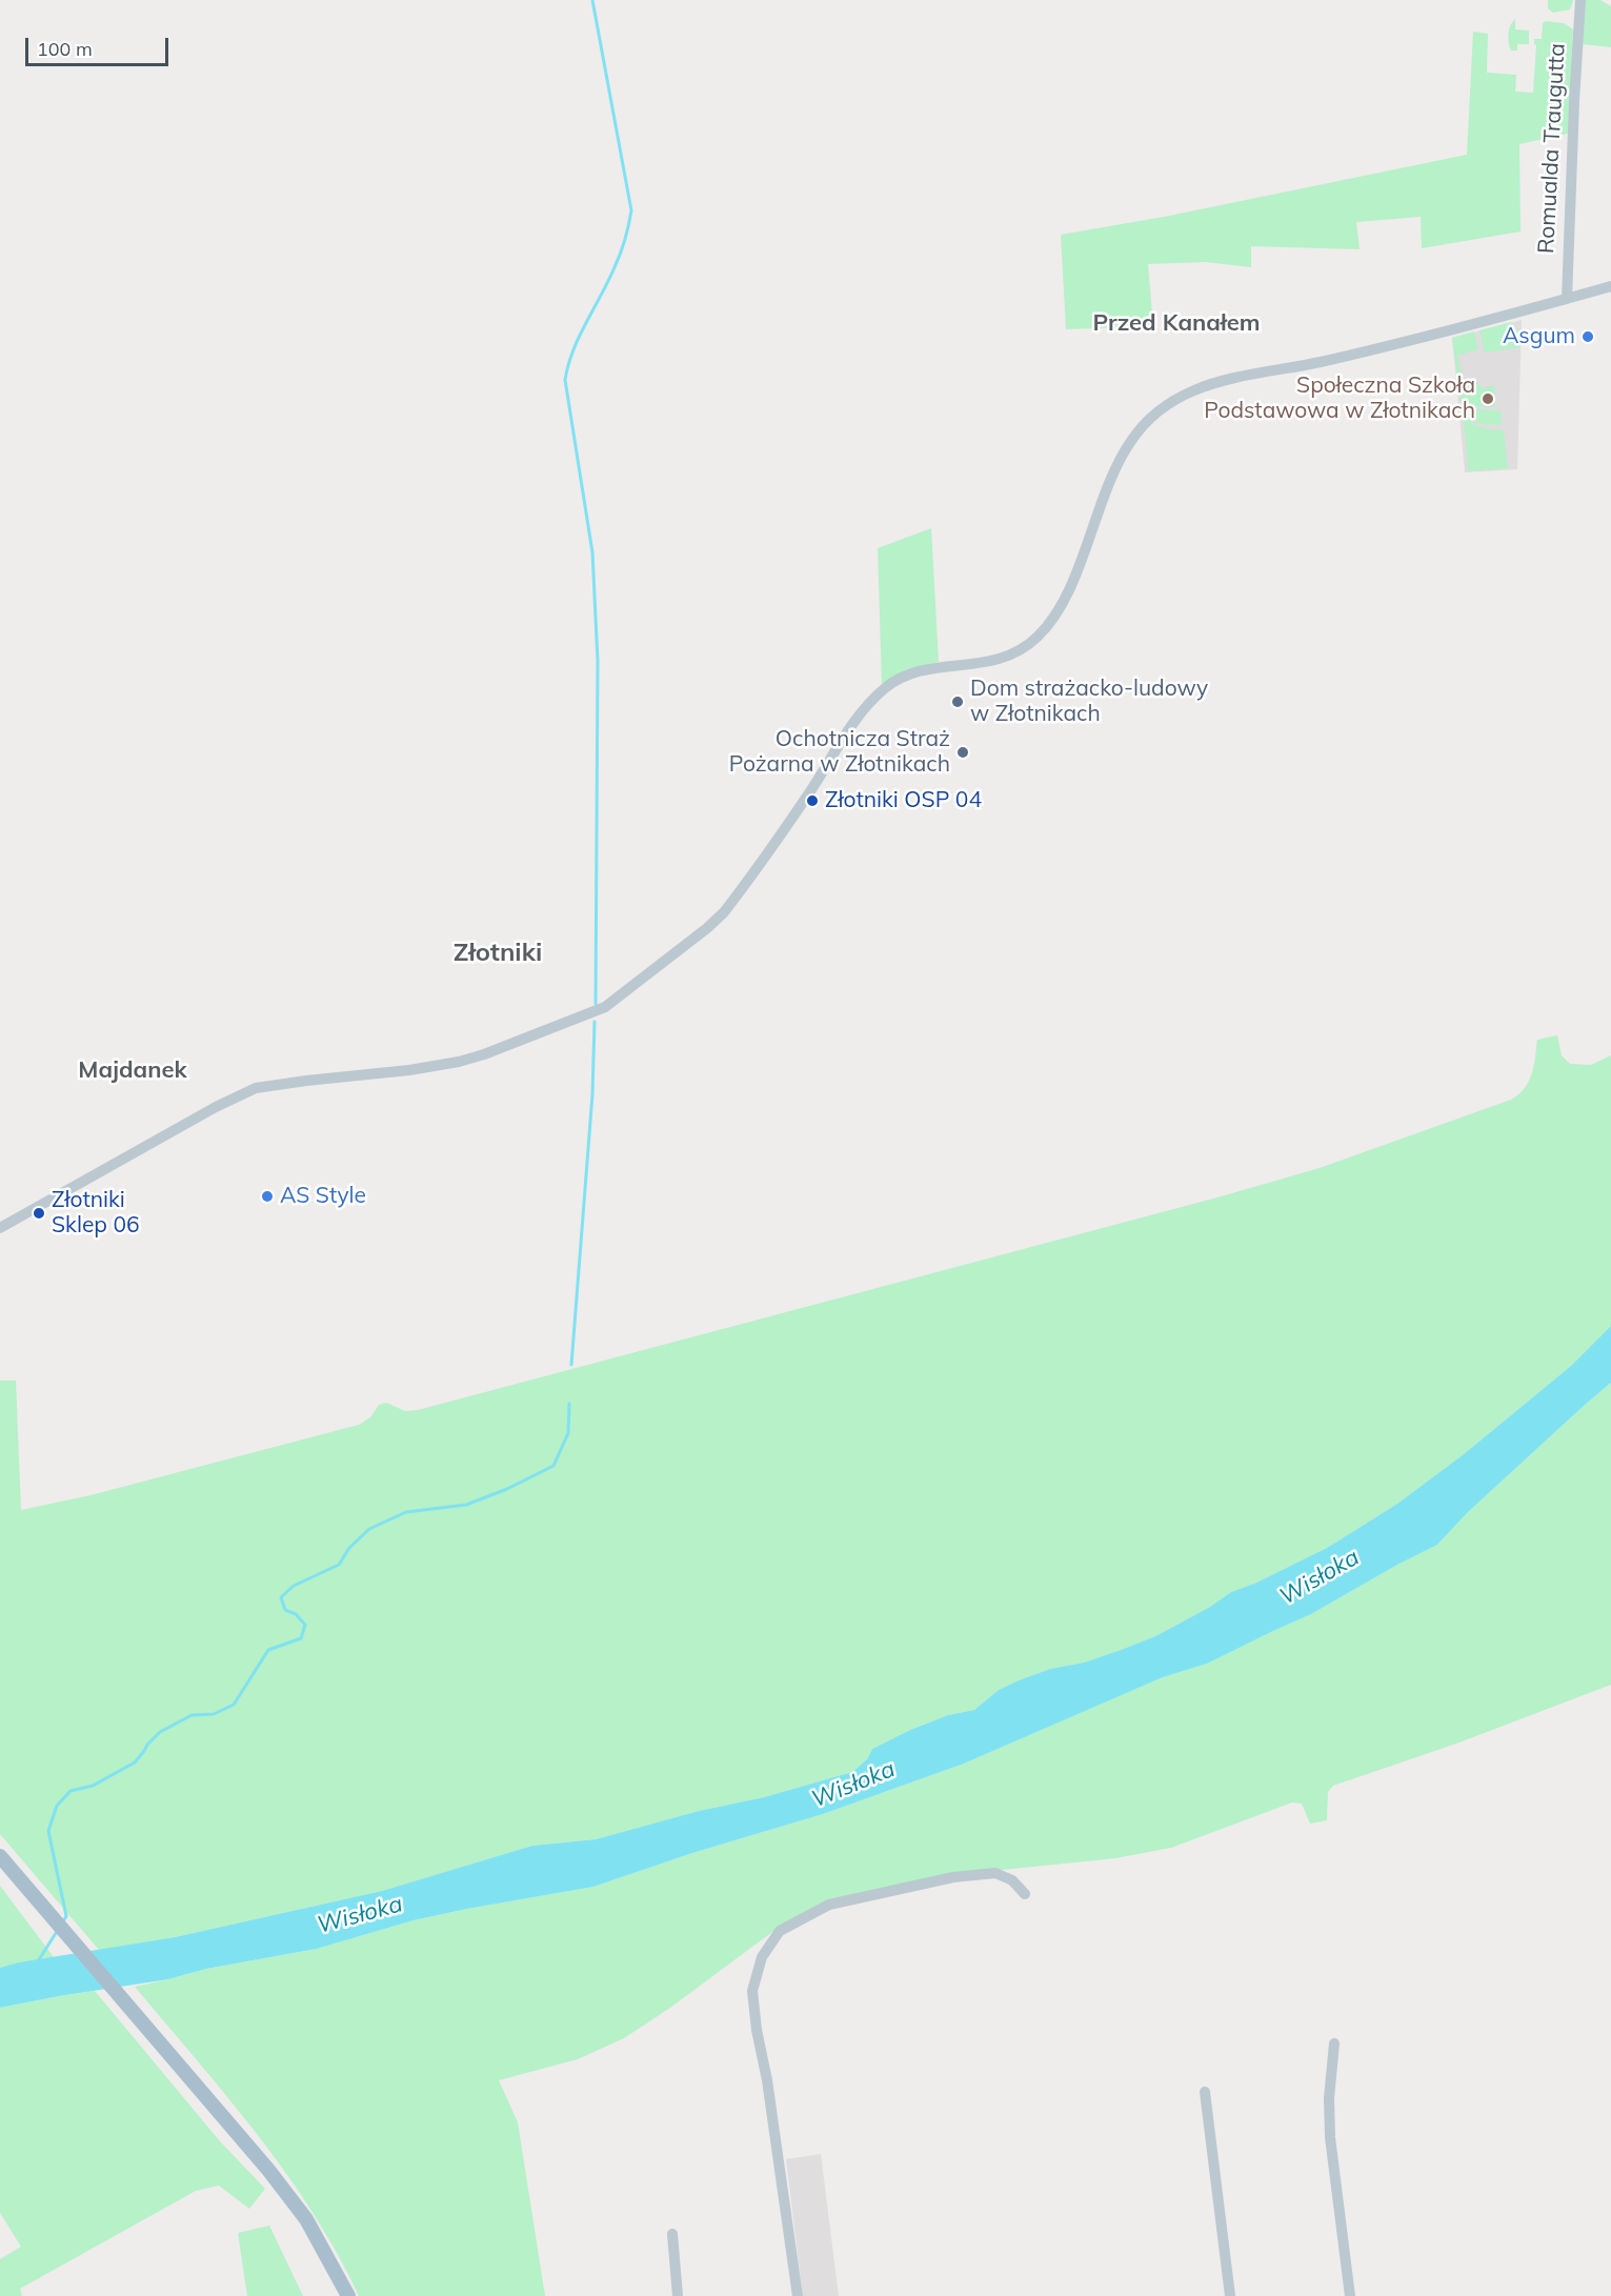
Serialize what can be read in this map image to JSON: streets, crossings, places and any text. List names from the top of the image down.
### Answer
{
  "streets": {
    "street": ["Romualda Traugutta"]
  },
  "districts": ["Przed Kanałem", "Złotniki", "Majdanek"],
  "water": ["Wisłoka"],
  "places": [
    "Asgum",
    "Społeczna Szkoła Podstawowa w Złotnikach",
    "Dom strażacko-ludowy w Złotnikach",
    "Ochotnicza Straż Pożarna w Złotnikach",
    "Złotniki OSP 04",
    "AS Style",
    "Złotniki Sklep 06"
  ],
  "scale_bar": "100 m"
}
